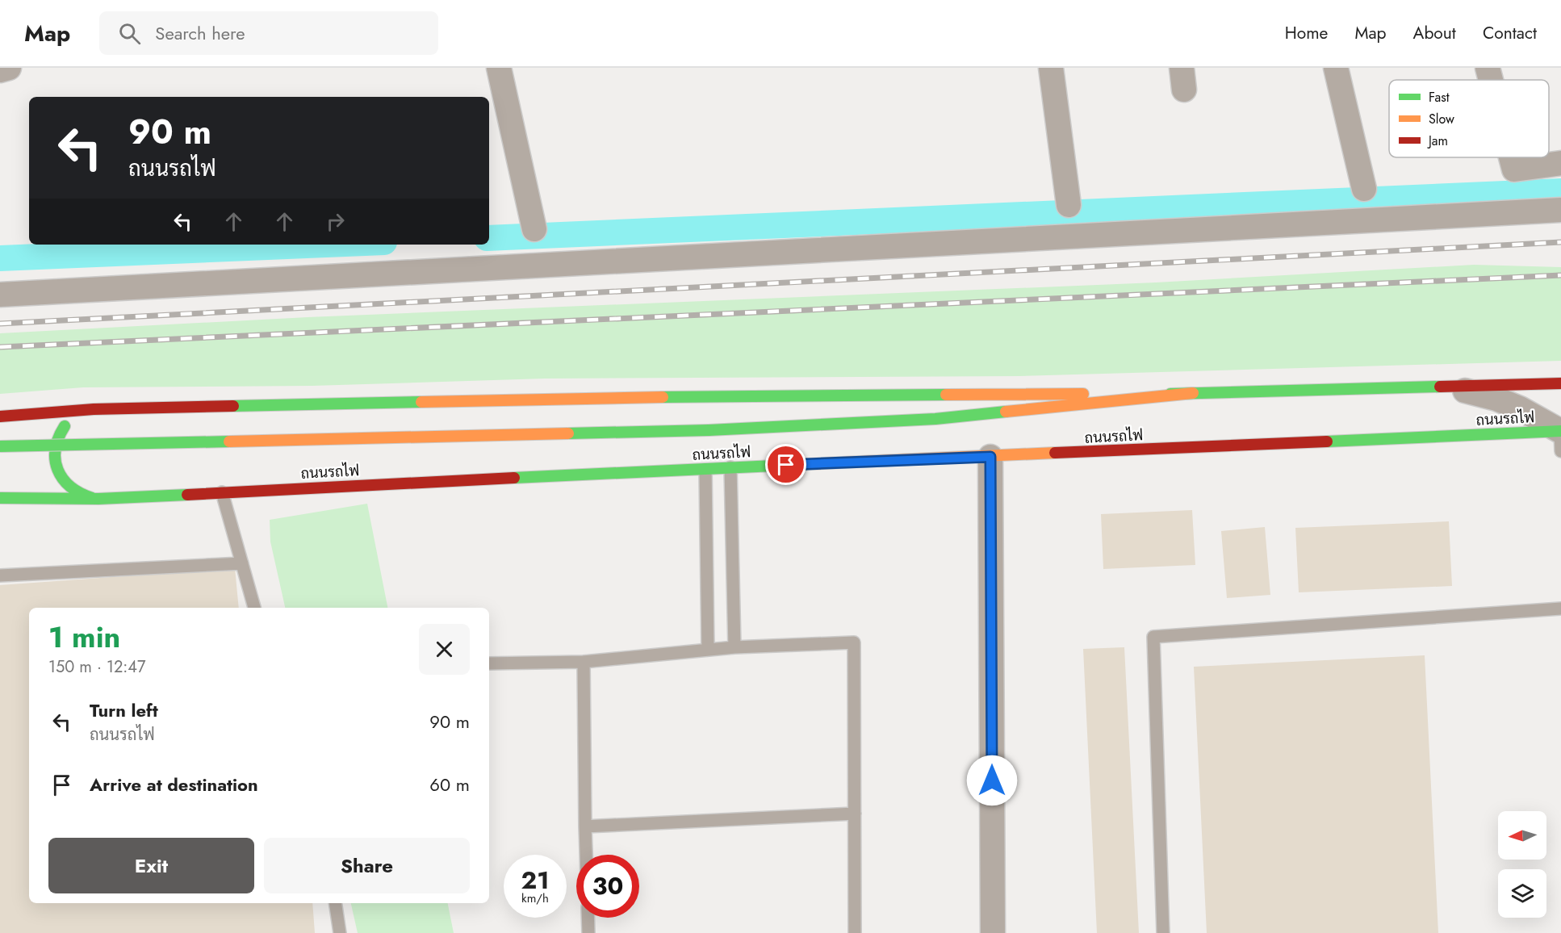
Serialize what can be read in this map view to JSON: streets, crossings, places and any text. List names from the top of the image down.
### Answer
{
  "streets": {
    "main road": ["ถนนรถไฟ"]
  },
  "legend": ["Fast", "Slow", "Jam"],
  "north": "left",
  "page": {
    "header": "Map",
    "search": "Search here",
    "nav": [
      "Home",
      "Map",
      "About",
      "Contact"
    ],
    "turn": ["90 m", "ถนนรถไฟ"],
    "heading": ["1 min", "150 m · 12:47"],
    "list": [
      {
        "name": "Turn left",
        "note": "ถนนรถไฟ",
        "value": "90 m"
      },
      {
        "name": "Arrive at destination",
        "value": "60 m"
      }
    ],
    "buttons": ["Exit", "Share"],
    "speed": "21 km/h",
    "limit": "30"
  }
}
